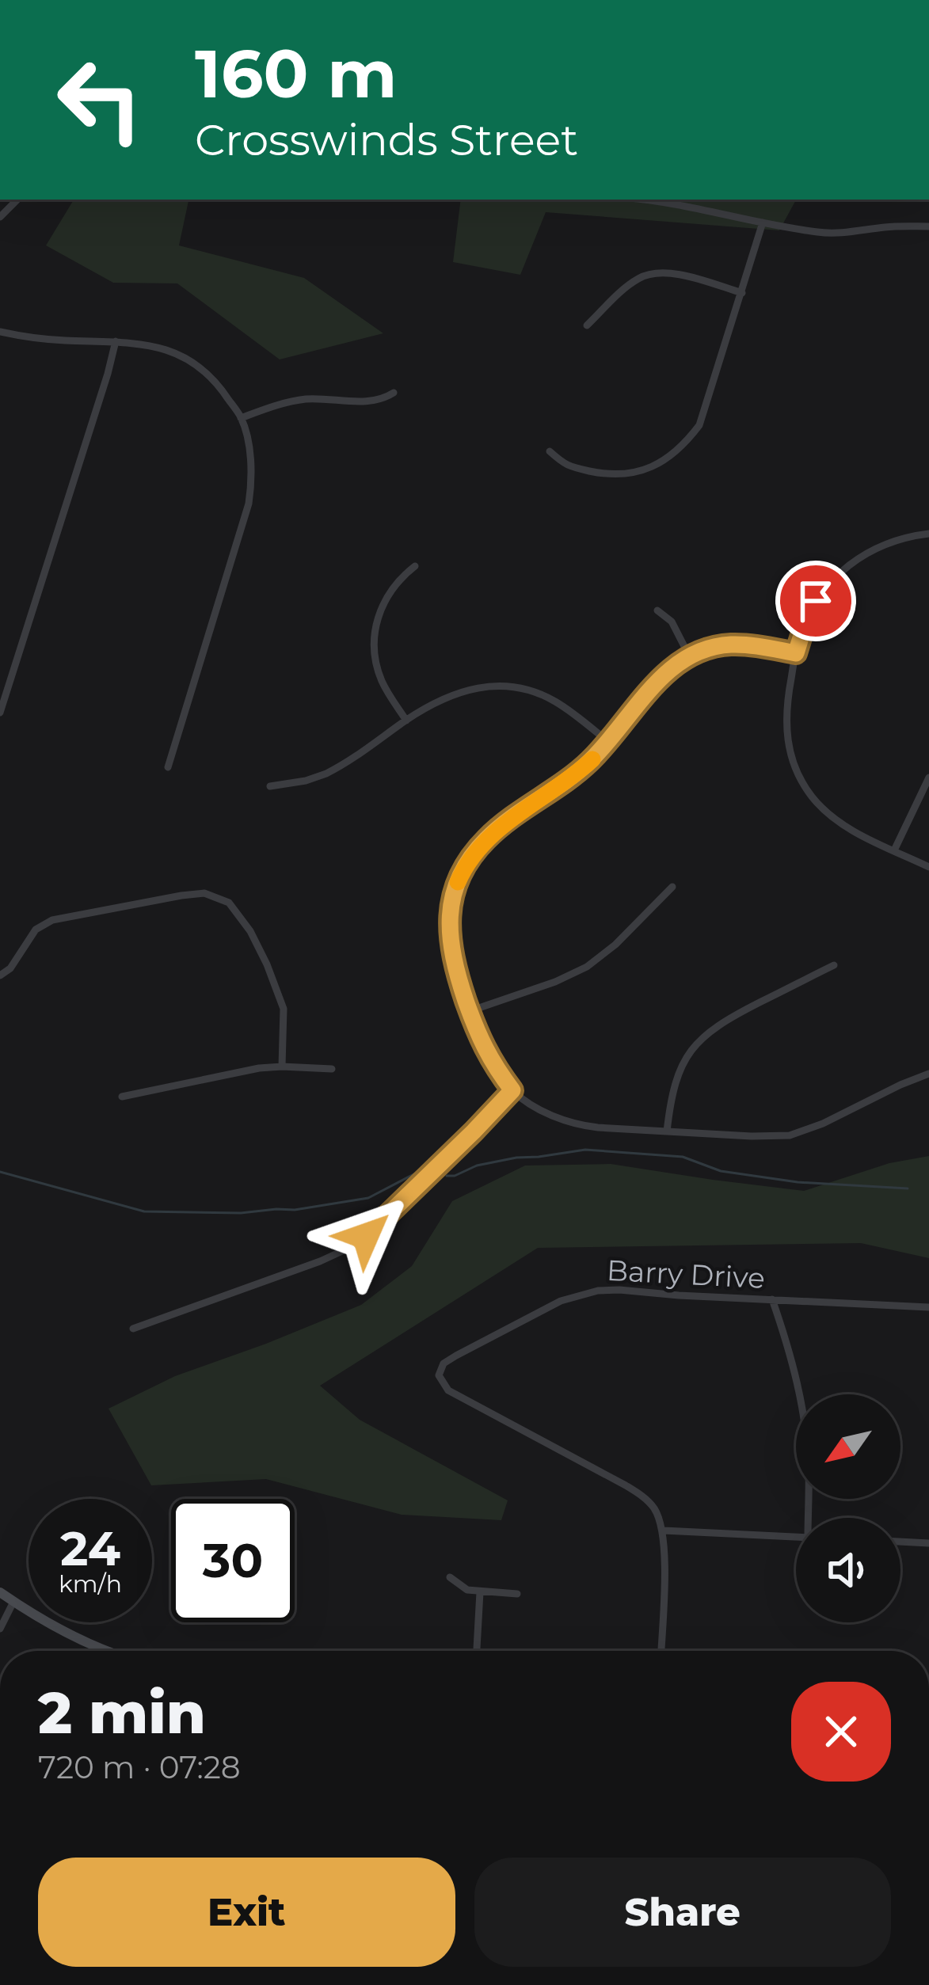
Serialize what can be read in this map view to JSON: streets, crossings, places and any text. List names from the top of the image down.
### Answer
{
  "streets": {
    "street": ["Barry Drive"]
  },
  "north": "bottom left",
  "page": {
    "turn": ["160 m", "Crosswinds Street"],
    "speed": "24 km/h",
    "limit": "30",
    "heading": ["2 min", "720 m · 07:28"],
    "buttons": ["Exit", "Share"]
  }
}
